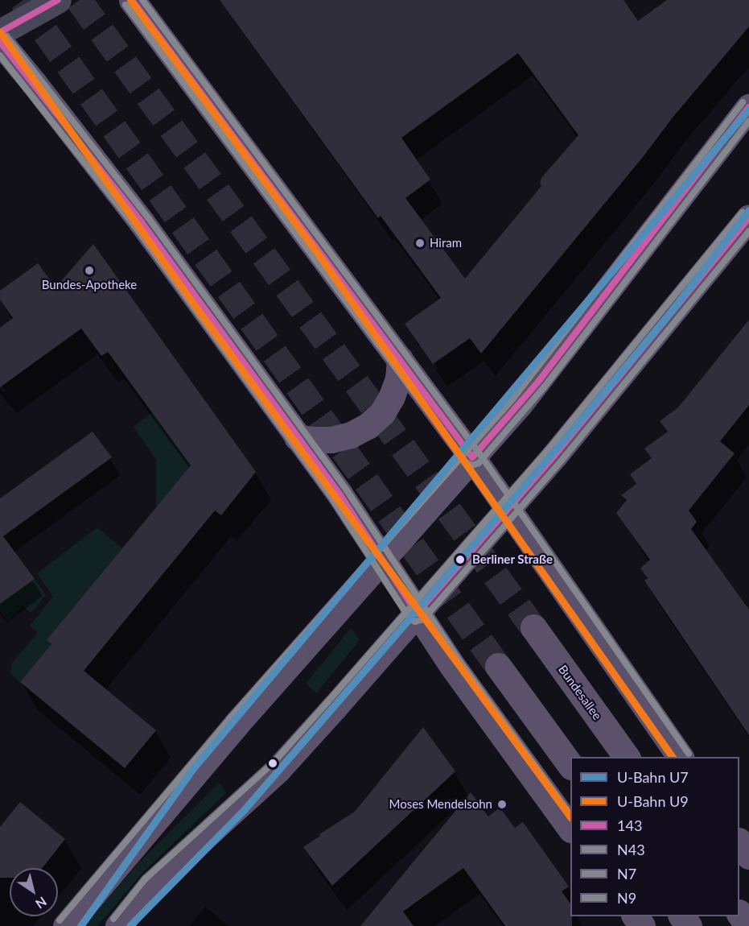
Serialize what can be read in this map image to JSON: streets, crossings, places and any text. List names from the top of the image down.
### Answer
{
  "streets": {
    "main road": ["Bundesallee"]
  },
  "places": [
    "Hiram",
    "Bundes-Apotheke",
    "Berliner Straße",
    "Moses Mendelsohn"
  ],
  "lines": [
    "metro line U9",
    "transit line 143",
    "transit line N9",
    "transit line N43",
    "transit line N7",
    "metro line U7"
  ],
  "legend": [
    "U-Bahn U7",
    "U-Bahn U9",
    "143",
    "N43",
    "N7",
    "N9"
  ],
  "north": "bottom right"
}
